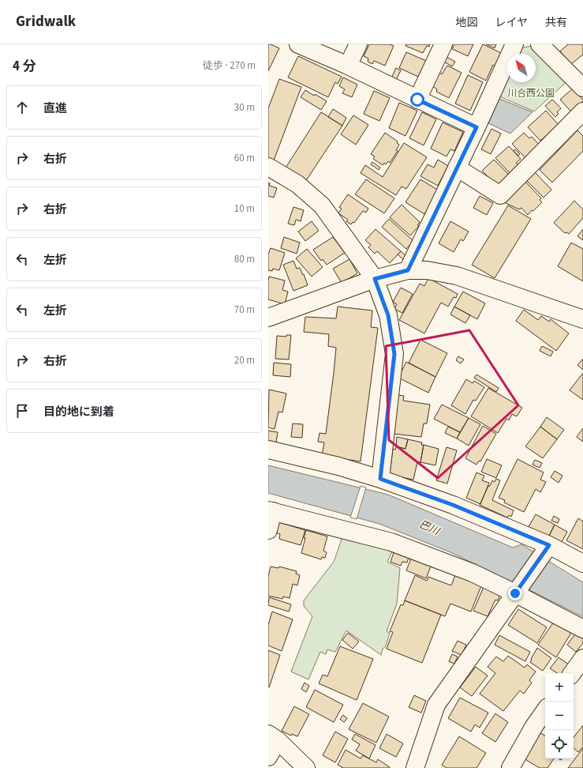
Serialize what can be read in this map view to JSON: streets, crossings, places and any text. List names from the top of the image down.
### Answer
{
  "water": ["巴川"],
  "parks": ["川合西公園"],
  "north": "top left",
  "page": {
    "header": "Gridwalk",
    "nav": ["地図", "レイヤ", "共有"],
    "heading": ["4 分", "徒歩 · 270 m"],
    "list": [
      ["直進", "30 m"],
      ["右折", "60 m"],
      ["右折", "10 m"],
      ["左折", "80 m"],
      ["左折", "70 m"],
      ["右折", "20 m"],
      "目的地に到着"
    ],
    "map_buttons": ["+", "−"]
  }
}
